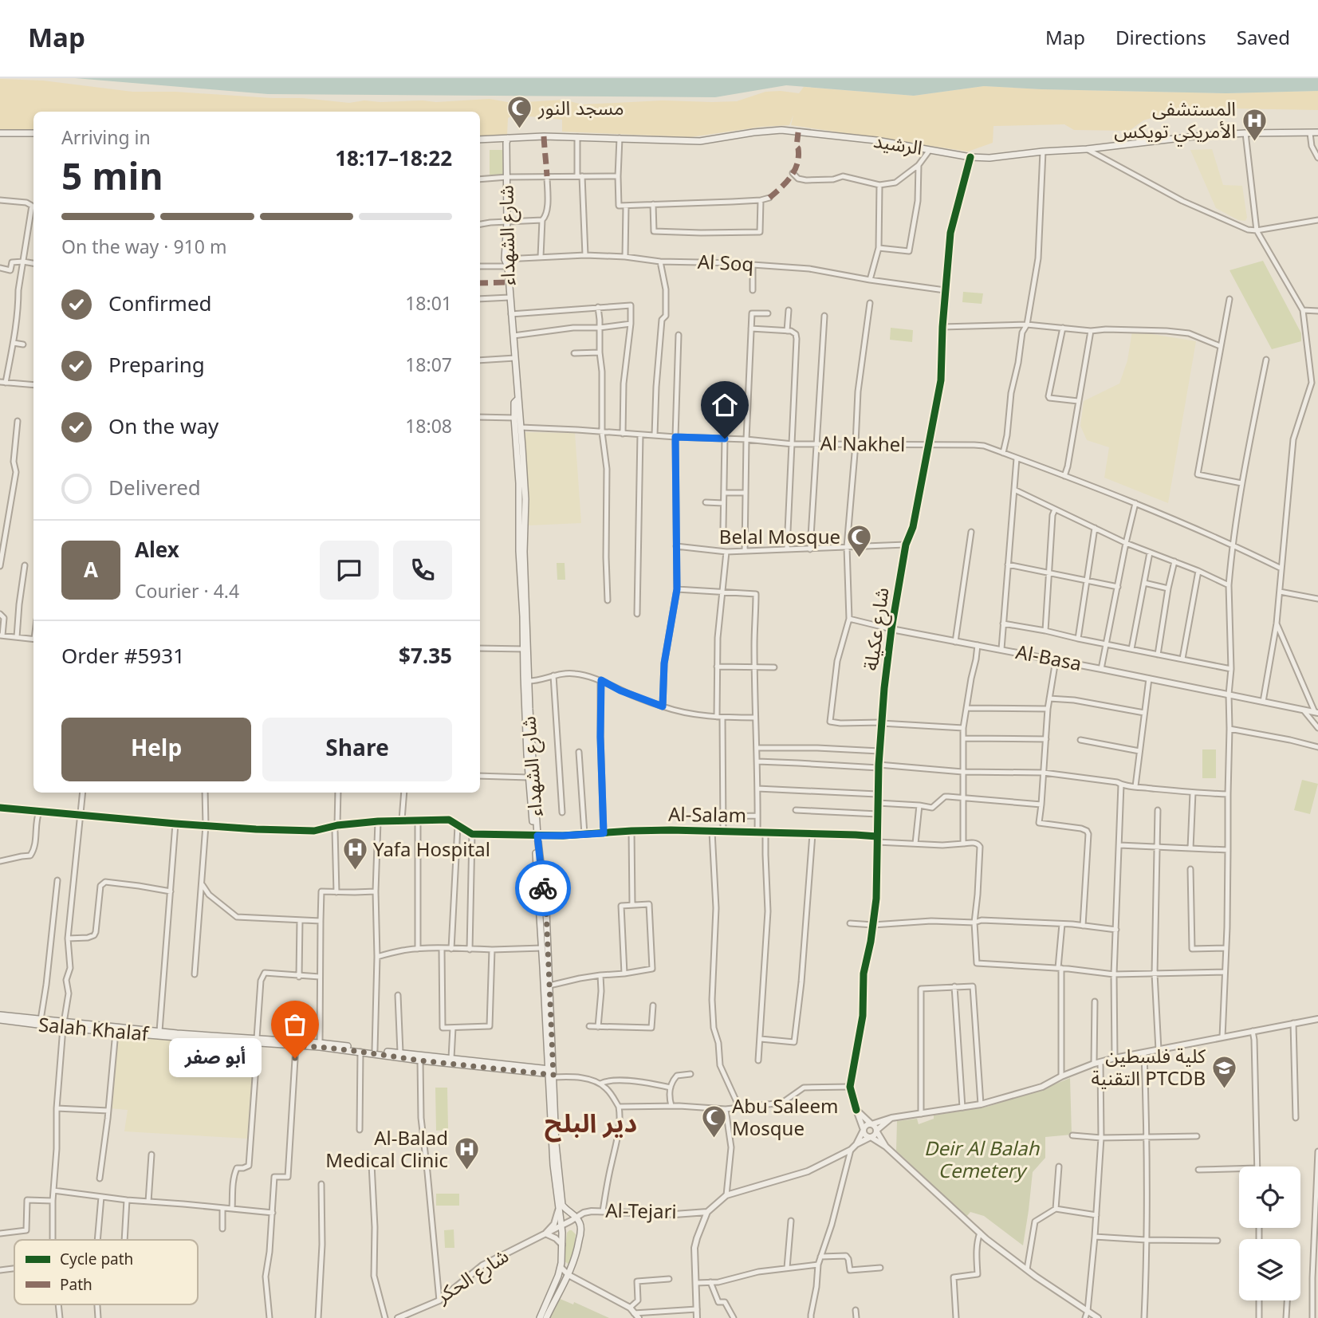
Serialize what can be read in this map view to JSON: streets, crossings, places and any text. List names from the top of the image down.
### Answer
{
  "streets": {
    "main road": ["الرشيد", "شارع الشهداء", "Salah Khalaf"],
    "street": [
      "Al Soq",
      "Al Nakhel",
      "شارع عكيلة",
      "Al-Basa",
      "Al-Salam",
      "Al-Tejari",
      "شارع الحكر"
    ]
  },
  "crossings": [
    ["الرشيد", "شارع الشهداء"],
    ["الرشيد", "شارع عكيلة"],
    ["شارع الشهداء", "Al Soq"],
    ["شارع الشهداء", "Al Nakhel"],
    ["شارع الشهداء", "Al-Salam"],
    ["شارع الشهداء", "Salah Khalaf"],
    ["شارع الشهداء", "Al-Tejari"],
    ["شارع الشهداء", "شارع الحكر"],
    ["Al Soq", "شارع عكيلة"],
    ["Al Nakhel", "شارع عكيلة"],
    ["شارع عكيلة", "Al-Basa"],
    ["شارع عكيلة", "Al-Salam"],
    ["Al-Tejari", "شارع الحكر"]
  ],
  "districts": ["دير البلح"],
  "parks": ["Deir Al Balah Cemetery"],
  "places": {
    "mosque": ["مسجد النور", "Belal Mosque", "Abu Saleem Mosque"],
    "hospital": ["المستشفى الأمريكي تويكس", "Yafa Hospital", "Al-Balad Medical Clinic"],
    "other": ["أبو صفر"],
    "school or university": ["كلية فلسطين التقنية PTCDB"]
  },
  "legend": ["Cycle path", "Path"],
  "page": {
    "header": "Map",
    "nav": ["Map", "Directions", "Saved"],
    "heading": ["5 min", "Arriving in", "18:17–18:22"],
    "panel": [
      "Alex",
      "Courier · 4.4",
      "Order #5931",
      "$7.35"
    ],
    "bar": "On the way · 910 m",
    "list": [
      ["Confirmed", "18:01"],
      ["Preparing", "18:07"],
      ["On the way", "18:08"],
      "Delivered"
    ],
    "round": "A",
    "buttons": ["Help", "Share"],
    "bubble": "أبو صفر"
  }
}
